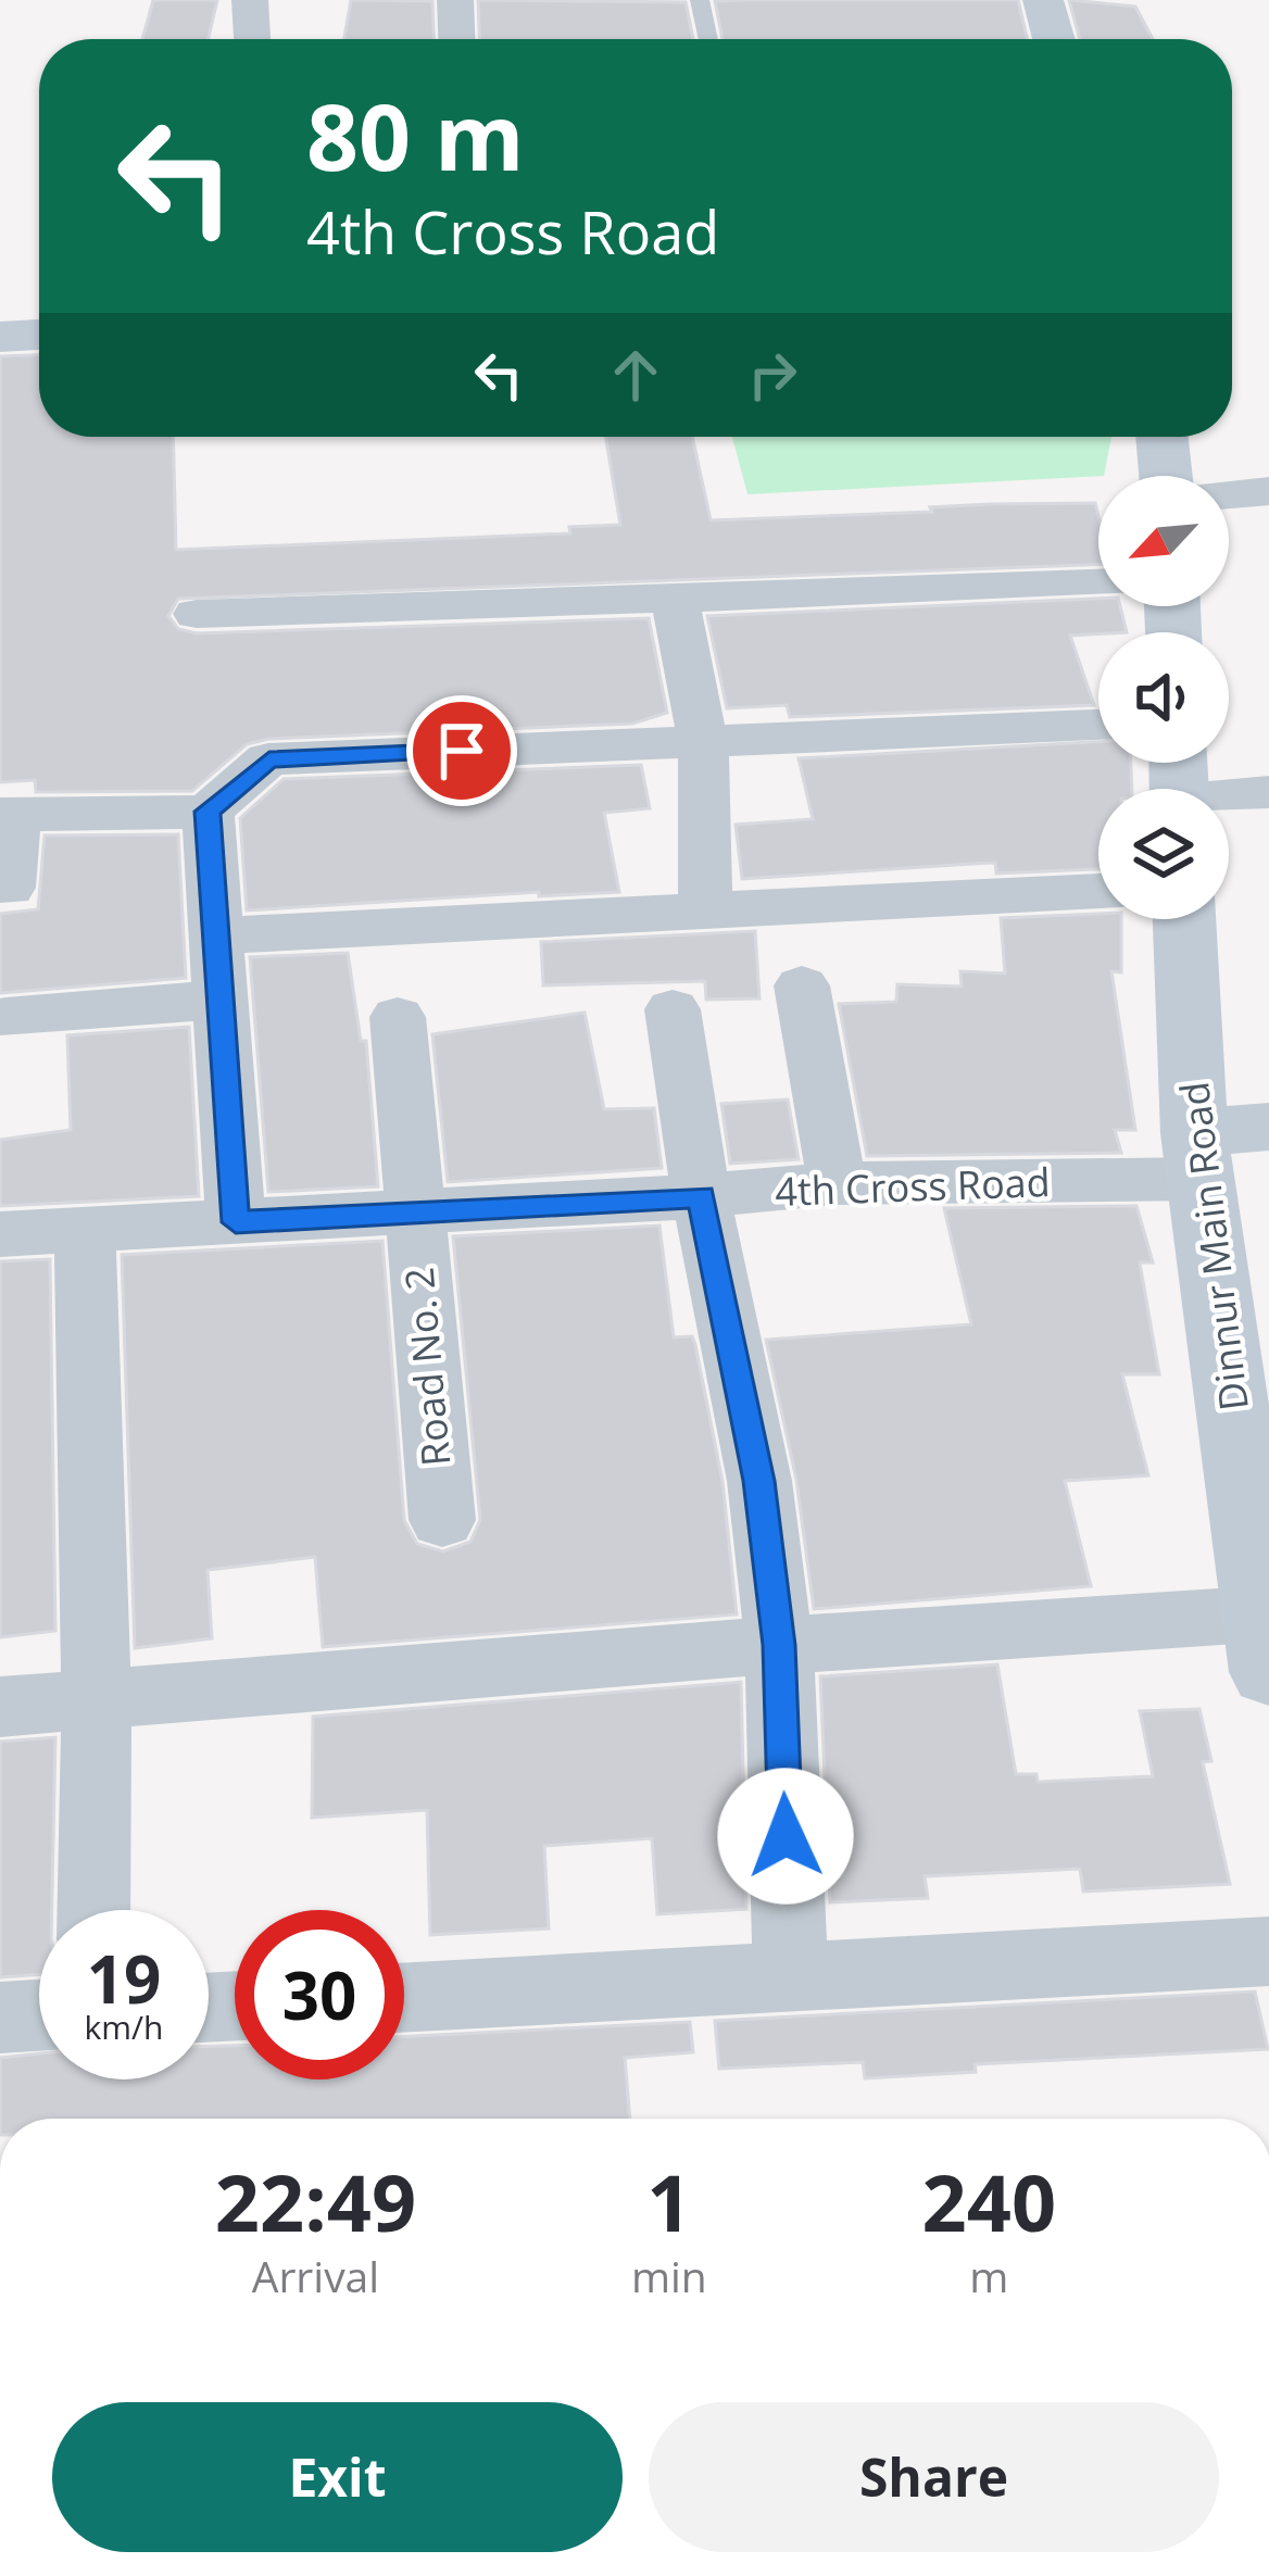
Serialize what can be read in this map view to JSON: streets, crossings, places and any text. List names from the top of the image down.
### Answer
{
  "streets": {
    "main road": ["Dinnur Main Road"],
    "street": ["4th Cross Road", "Road No. 2"]
  },
  "crossings": [
    ["4th Cross Road", "Dinnur Main Road"],
    ["4th Cross Road", "Road No. 2"]
  ],
  "north": "bottom left",
  "page": {
    "turn": ["80 m", "4th Cross Road"],
    "speed": "19 km/h",
    "limit": "30",
    "eta": [
      "22:49",
      "Arrival",
      "1",
      "min",
      "240",
      "m"
    ],
    "buttons": ["Exit", "Share"]
  }
}
